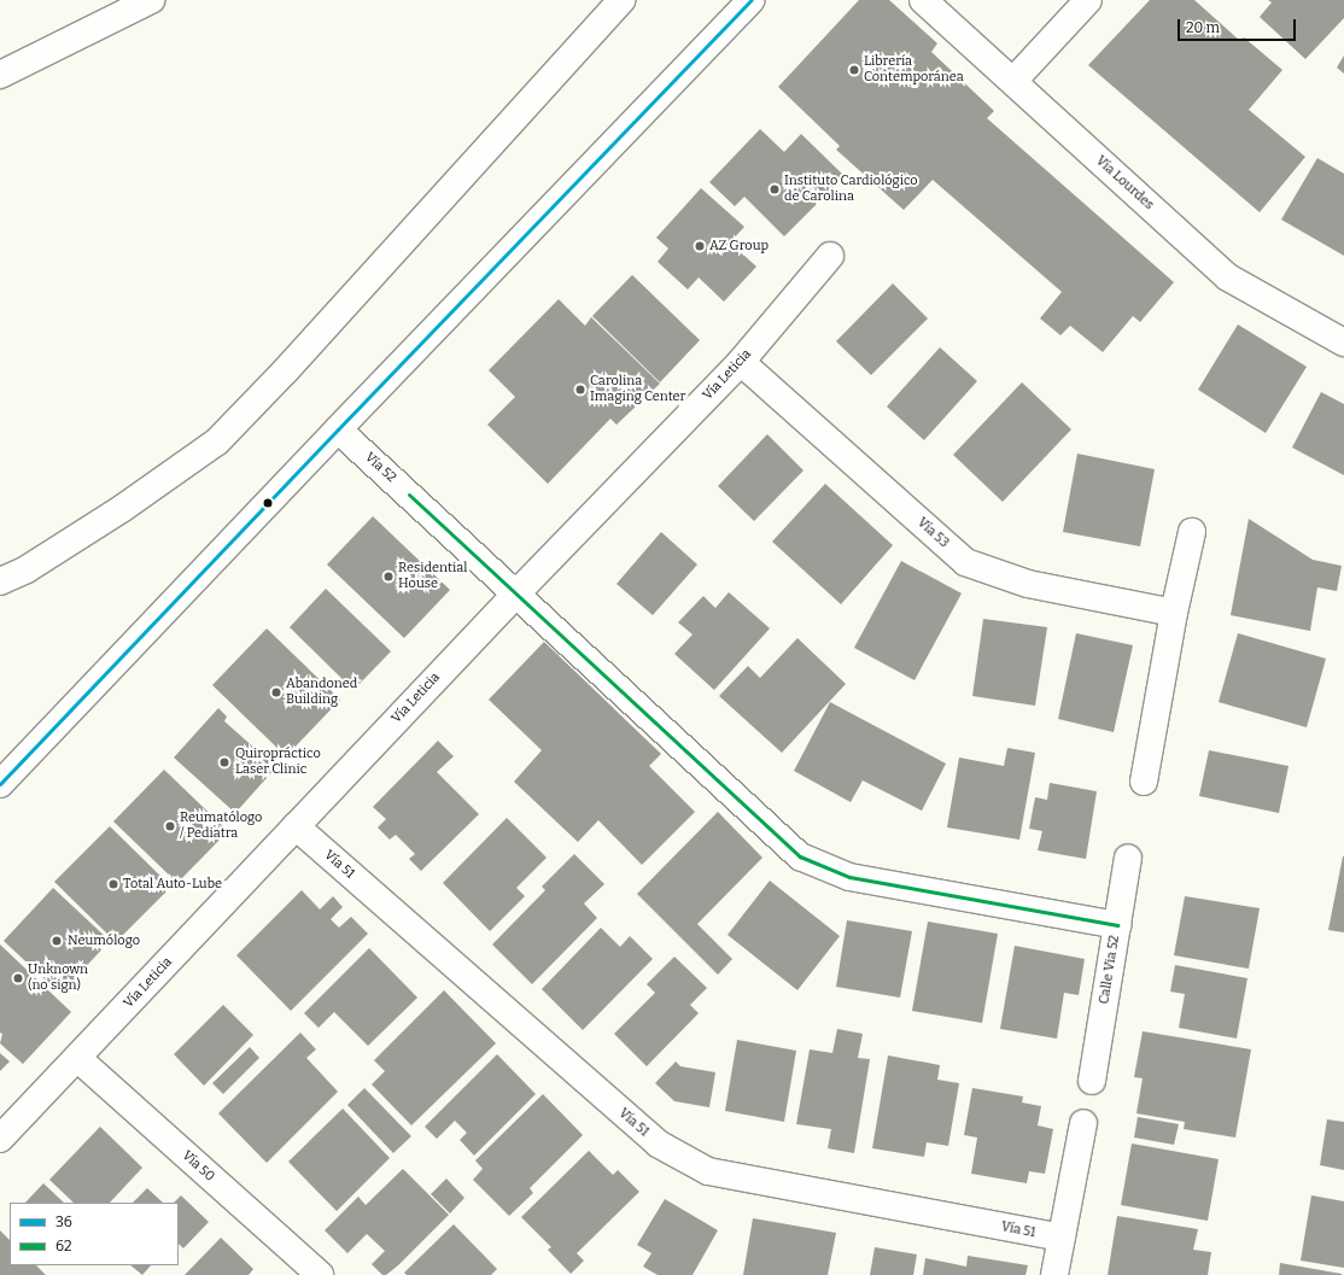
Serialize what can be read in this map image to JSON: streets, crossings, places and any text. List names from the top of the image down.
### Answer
{
  "streets": {
    "street": [
      "Vía Lourdes",
      "Vía Leticia",
      "Vía 52",
      "Vía 53",
      "Vía 51",
      "Calle Via 52",
      "Vía 50"
    ]
  },
  "crossings": [
    ["Vía Leticia", "Vía 52"],
    ["Vía Leticia", "Vía 53"],
    ["Vía Leticia", "Vía 51"],
    ["Vía Leticia", "Vía 50"],
    ["Vía 52", "Calle Via 52"]
  ],
  "places": [
    "Librería Contemporánea",
    "Instituto Cardiológico de Carolina",
    "AZ Group",
    "Carolina Imaging Center",
    "Residential House",
    "Abandoned Building",
    "Quiropráctico Laser Clinic",
    "Reumatólogo / Pediatra",
    "Total Auto-Lube",
    "Neumólogo",
    "Unknown (no sign)"
  ],
  "lines": ["transit line 36", "transit line 62"],
  "legend": ["36", "62"],
  "scale_bar": "20 m"
}
